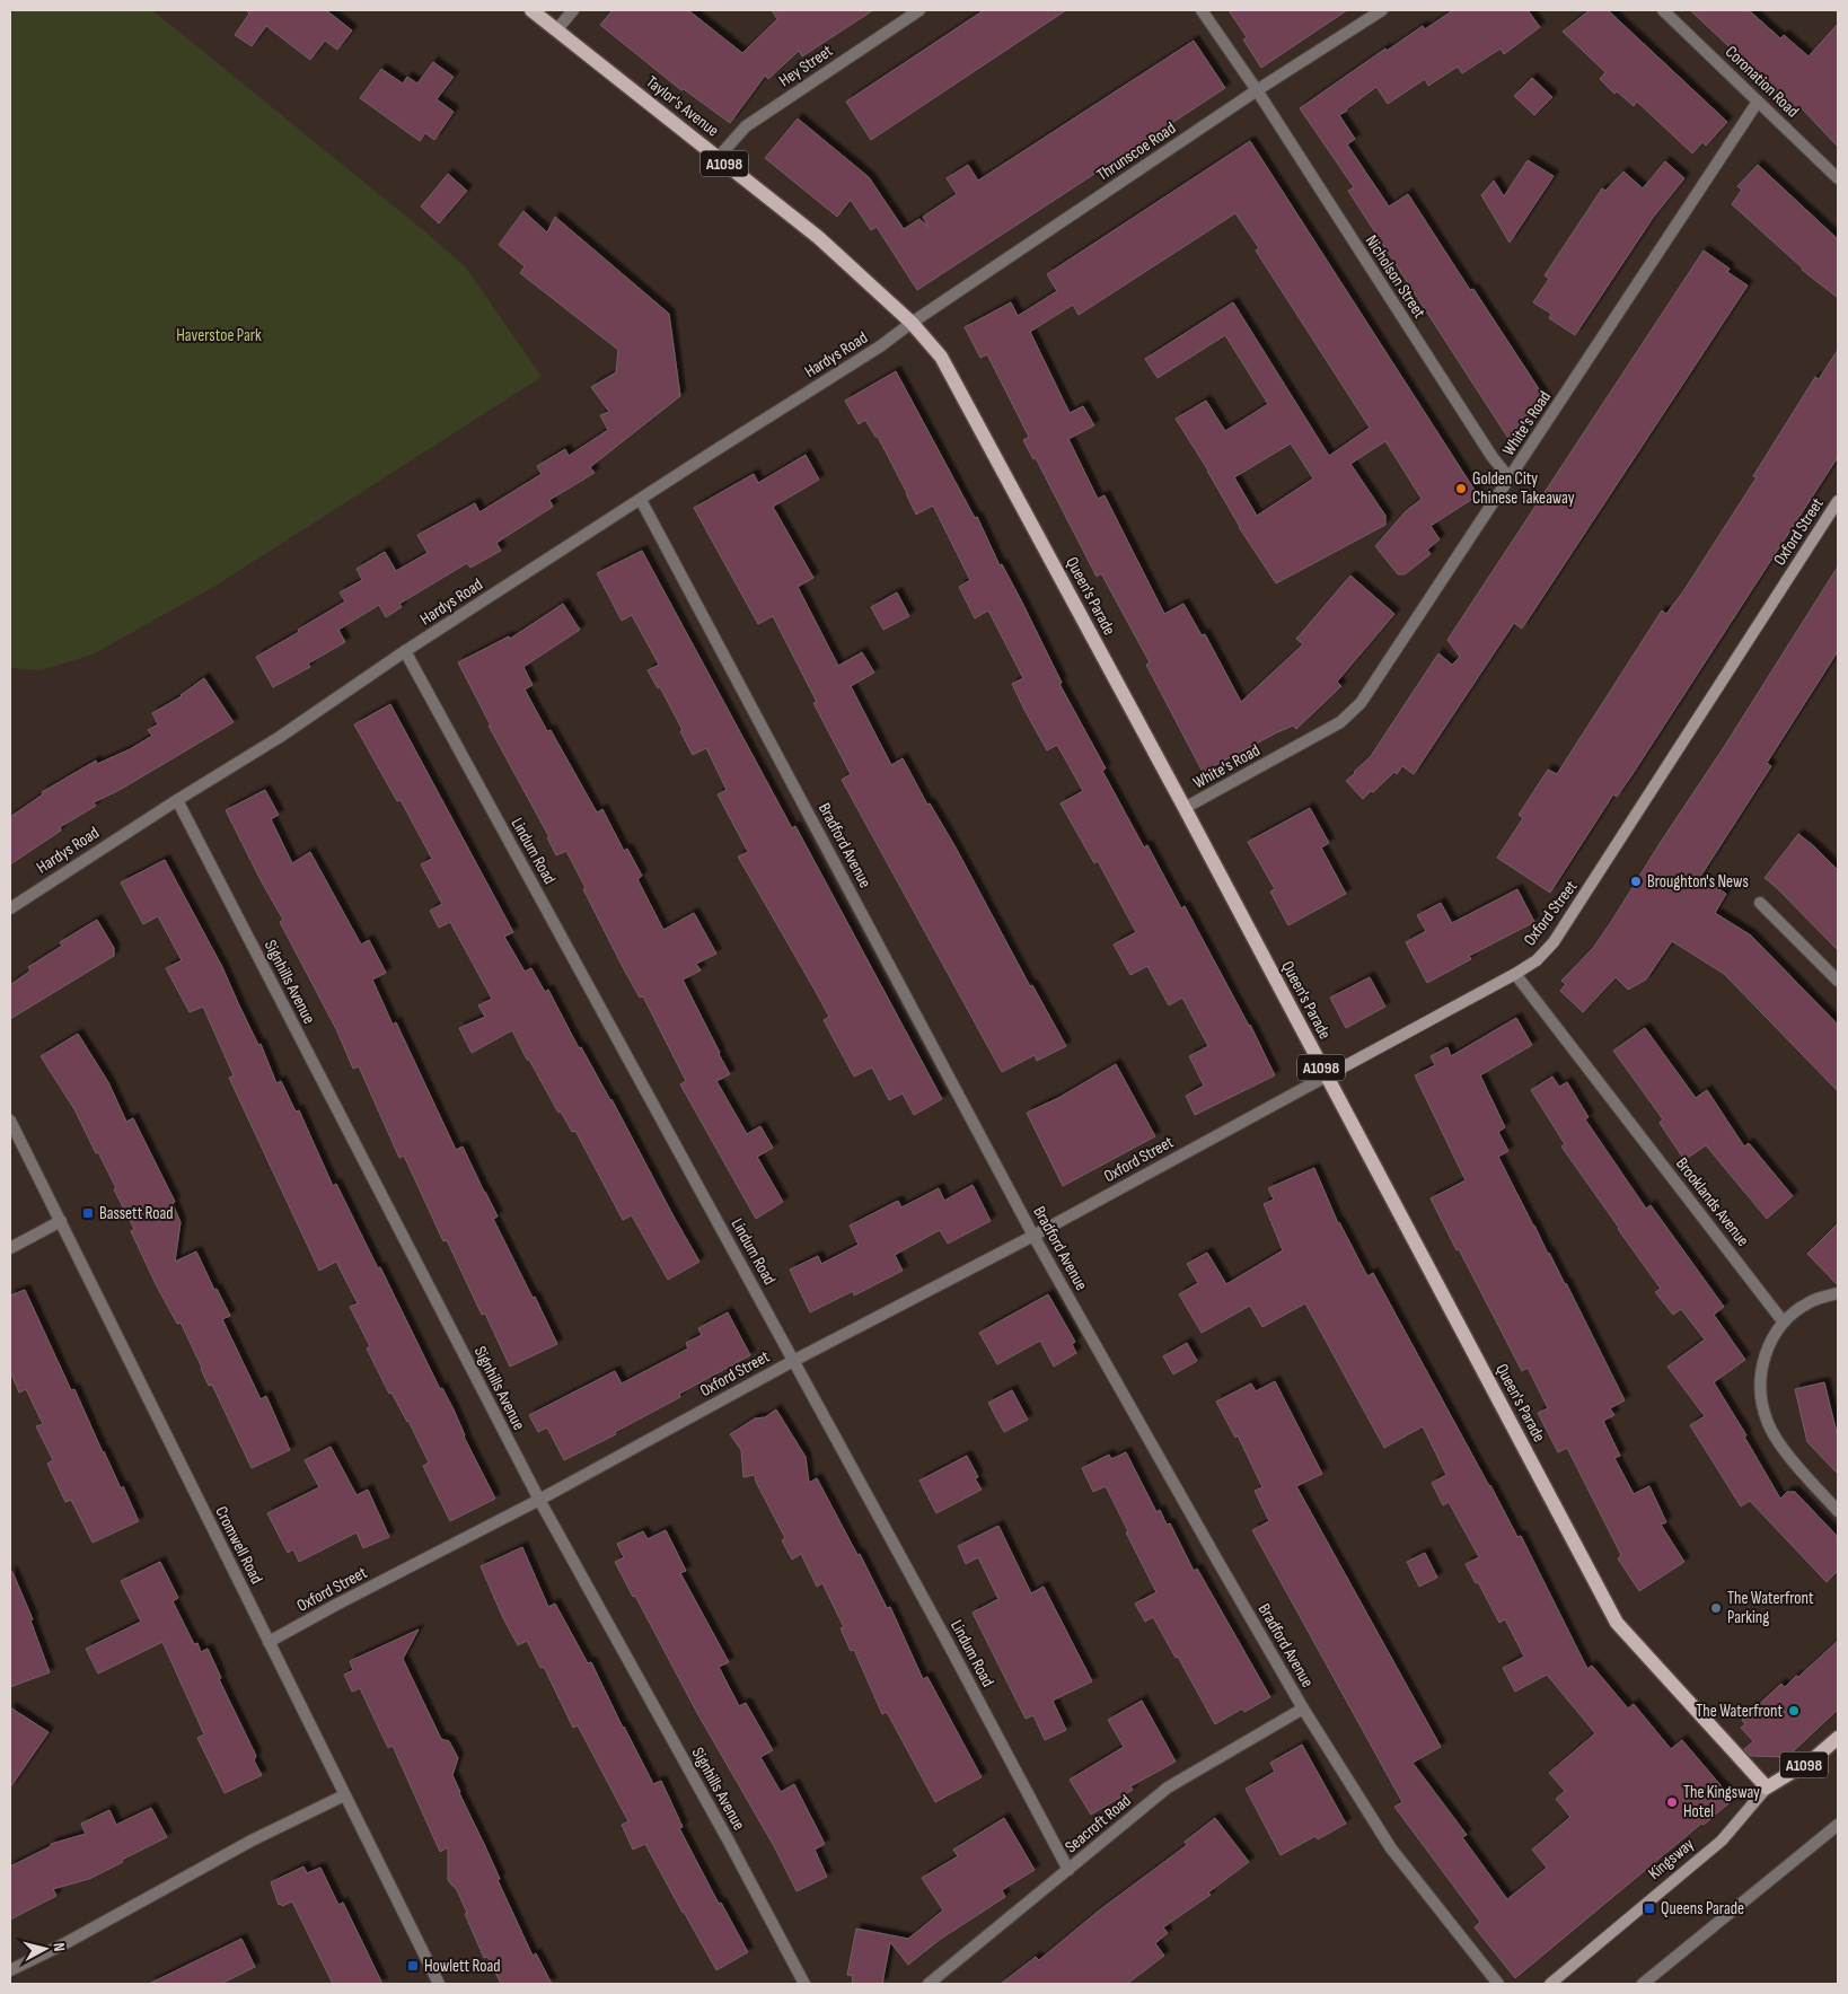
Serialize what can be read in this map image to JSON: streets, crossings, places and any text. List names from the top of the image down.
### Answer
{
  "streets": {
    "main road": [
      "Taylor's Avenue",
      "A1098",
      "Queen's Parade",
      "Kingsway"
    ],
    "street": [
      "Hey Street",
      "Coronation Road",
      "Thrunscoe Road",
      "Nicholson Street",
      "Hardys Road",
      "White's Road",
      "Oxford Street",
      "Bradford Avenue",
      "Lindum Road",
      "Signhills Avenue",
      "Brooklands Avenue",
      "Cromwell Road",
      "Seacroft Road"
    ]
  },
  "crossings": [
    ["Hey Street", "Taylor's Avenue"],
    ["Coronation Road", "White's Road"],
    ["Taylor's Avenue", "Thrunscoe Road"],
    ["Taylor's Avenue", "Hardys Road"],
    ["Taylor's Avenue", "Queen's Parade"],
    ["Thrunscoe Road", "Nicholson Street"],
    ["Thrunscoe Road", "Hardys Road"],
    ["Thrunscoe Road", "Queen's Parade"],
    ["Nicholson Street", "White's Road"],
    ["Hardys Road", "Queen's Parade"],
    ["Hardys Road", "Bradford Avenue"],
    ["Hardys Road", "Lindum Road"],
    ["Hardys Road", "Signhills Avenue"],
    ["White's Road", "Queen's Parade"],
    ["Oxford Street", "Queen's Parade"],
    ["Oxford Street", "Bradford Avenue"],
    ["Oxford Street", "Lindum Road"],
    ["Oxford Street", "Signhills Avenue"],
    ["Oxford Street", "Brooklands Avenue"],
    ["Oxford Street", "Cromwell Road"],
    ["Queen's Parade", "Kingsway"],
    ["Bradford Avenue", "Seacroft Road"],
    ["Lindum Road", "Seacroft Road"]
  ],
  "parks": ["Haverstoe Park"],
  "places": {
    "other": [
      "Golden City Chinese Takeaway",
      "Broughton's News",
      "The Waterfront Parking",
      "The Waterfront",
      "The Kingsway Hotel"
    ],
    "transit": ["Bassett Road", "Queens Parade", "Howlett Road"]
  },
  "north": "right"
}
